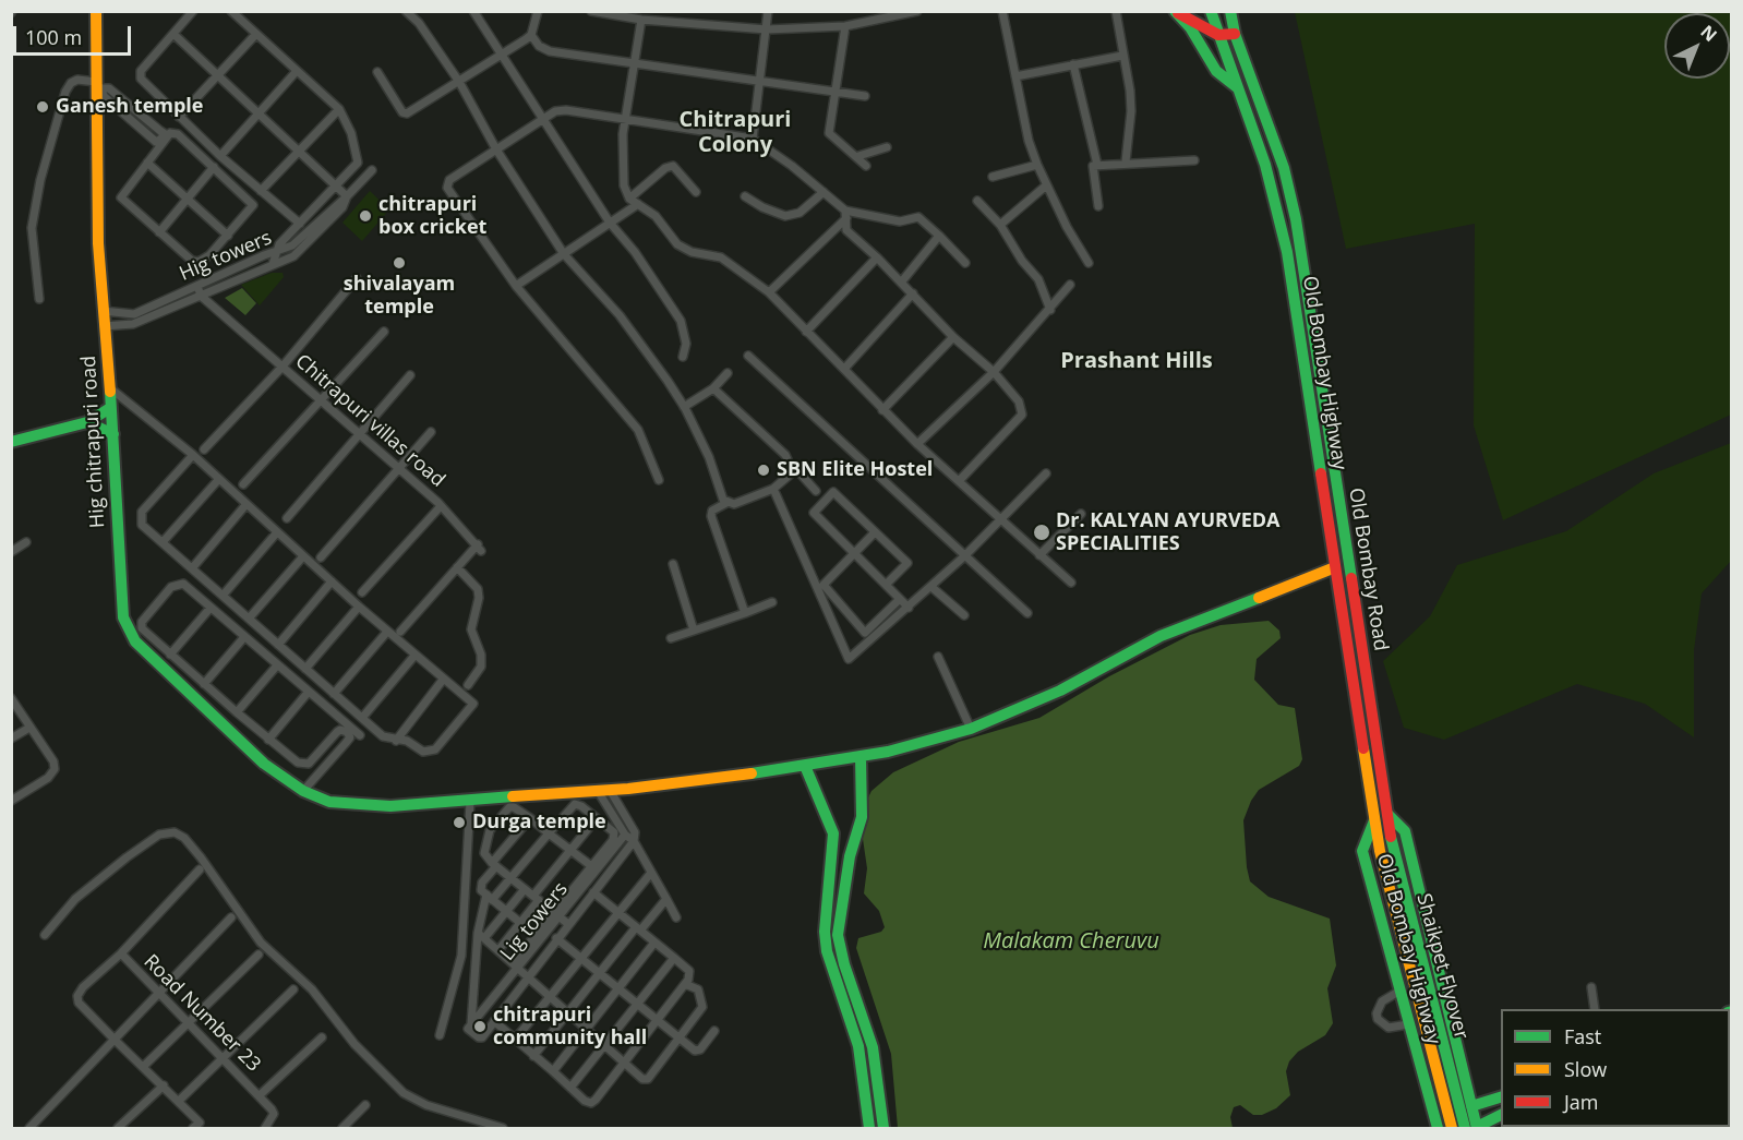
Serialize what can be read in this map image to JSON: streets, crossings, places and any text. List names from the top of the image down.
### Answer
{
  "streets": {
    "main road": [
      "Old Bombay Highway",
      "Hig chitrapuri road",
      "Old Bombay Road",
      "Shaikpet Flyover"
    ],
    "street": [
      "Hig towers",
      "Chitrapuri villas road",
      "Lig towers",
      "Road Number 23"
    ]
  },
  "crossings": [
    ["Hig towers", "Hig chitrapuri road"],
    ["Old Bombay Highway", "Hig chitrapuri road"],
    ["Old Bombay Highway", "Shaikpet Flyover"],
    ["Old Bombay Road", "Shaikpet Flyover"]
  ],
  "districts": ["Chitrapuri Colony", "Prashant Hills"],
  "water": ["Malakam Cheruvu"],
  "places": [
    "Ganesh temple",
    "chitrapuri box cricket",
    "shivalayam temple",
    "SBN Elite Hostel",
    "Dr. KALYAN AYURVEDA SPECIALITIES",
    "Durga temple",
    "chitrapuri community hall"
  ],
  "legend": ["Fast", "Slow", "Jam"],
  "scale_bar": "100 m",
  "north": "top right"
}
